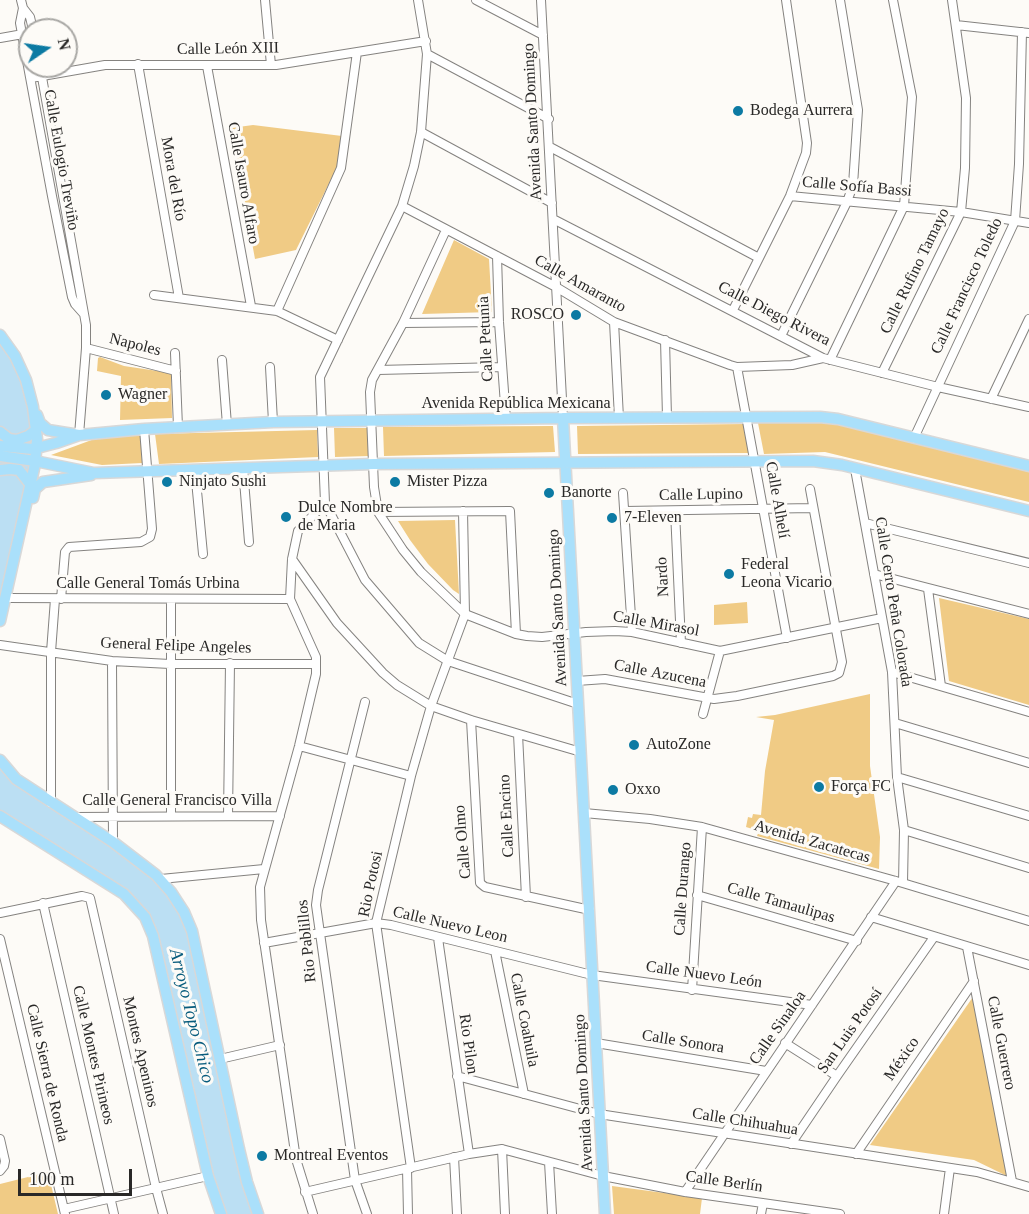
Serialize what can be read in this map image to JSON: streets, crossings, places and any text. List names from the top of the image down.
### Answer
{
  "streets": {
    "main road": ["Avenida Santo Domingo", "Avenida República Mexicana"],
    "street": [
      "Calle León XIII",
      "Calle Eulogio Treviño",
      "Mora del Río",
      "Calle Isauro Alfaro",
      "Calle Sofía Bassi",
      "Calle Rufino Tamayo",
      "Calle Amaranto",
      "Calle Francisco Toledo",
      "Calle Diego Rivera",
      "Calle Petunia",
      "Napoles",
      "Calle Lupino",
      "Calle Alhelí",
      "Nardo",
      "Calle General Tomás Urbina",
      "Calle Cerro Peña Colorada",
      "Calle Mirasol",
      "General Felipe Angeles",
      "Calle Azucena",
      "Calle General Francisco Villa",
      "Calle Encino",
      "Calle Olmo",
      "Avenida Zacatecas",
      "Rio Potosi",
      "Calle Durango",
      "Calle Tamaulipas",
      "Calle Nuevo Leon",
      "Rio Pablillos",
      "Calle Nuevo León",
      "Calle Coahuila",
      "Calle Sinaloa",
      "San Luis Potosí",
      "Calle Sonora",
      "Calle Guerrero",
      "Rio Pilon",
      "Montes Apeninos",
      "Calle Montes Pirineos",
      "México",
      "Calle Sierra de Ronda",
      "Calle Chihuahua",
      "Calle Berlín"
    ]
  },
  "crossings": [
    ["Calle León XIII", "Mora del Río"],
    ["Calle León XIII", "Calle Isauro Alfaro"],
    ["Avenida Santo Domingo", "Calle Amaranto"],
    ["Avenida Santo Domingo", "Calle Diego Rivera"],
    ["Avenida Santo Domingo", "Avenida República Mexicana"],
    ["Avenida Santo Domingo", "Calle Mirasol"],
    ["Avenida Santo Domingo", "Calle Azucena"],
    ["Avenida Santo Domingo", "Calle Olmo"],
    ["Avenida Santo Domingo", "Avenida Zacatecas"],
    ["Avenida Santo Domingo", "Calle Nuevo Leon"],
    ["Avenida Santo Domingo", "Calle Nuevo León"],
    ["Avenida Santo Domingo", "Calle Sonora"],
    ["Avenida Santo Domingo", "Calle Chihuahua"],
    ["Avenida Santo Domingo", "Calle Berlín"],
    ["Calle Eulogio Treviño", "Napoles"],
    ["Calle Eulogio Treviño", "Avenida República Mexicana"],
    ["Calle Sofía Bassi", "Calle Rufino Tamayo"],
    ["Calle Sofía Bassi", "Calle Francisco Toledo"],
    ["Calle Rufino Tamayo", "Calle Diego Rivera"],
    ["Calle Amaranto", "Calle Diego Rivera"],
    ["Calle Amaranto", "Calle Petunia"],
    ["Calle Amaranto", "Calle Alhelí"],
    ["Calle Amaranto", "Calle Mirasol"],
    ["Calle Francisco Toledo", "Calle Diego Rivera"],
    ["Calle Francisco Toledo", "Avenida República Mexicana"],
    ["Calle Petunia", "Avenida República Mexicana"],
    ["Avenida República Mexicana", "Calle Alhelí"],
    ["Avenida República Mexicana", "Calle Cerro Peña Colorada"],
    ["Avenida República Mexicana", "Calle Mirasol"],
    ["Calle Lupino", "Calle Alhelí"],
    ["Calle Lupino", "Nardo"],
    ["Calle Alhelí", "Calle Mirasol"],
    ["Nardo", "Calle Mirasol"],
    ["Calle Cerro Peña Colorada", "Calle Mirasol"],
    ["Calle Cerro Peña Colorada", "Avenida Zacatecas"],
    ["Calle Cerro Peña Colorada", "Calle Sinaloa"],
    ["Calle Mirasol", "Calle Azucena"],
    ["Calle Mirasol", "Rio Potosi"],
    ["Calle Encino", "Calle Olmo"],
    ["Avenida Zacatecas", "Calle Durango"],
    ["Avenida Zacatecas", "Calle Sinaloa"],
    ["Rio Potosi", "Calle Nuevo Leon"],
    ["Calle Durango", "Calle Tamaulipas"],
    ["Calle Durango", "Calle Nuevo León"],
    ["Calle Tamaulipas", "Calle Sinaloa"],
    ["Calle Nuevo Leon", "Rio Pablillos"],
    ["Calle Nuevo Leon", "Calle Nuevo León"],
    ["Calle Nuevo Leon", "Calle Coahuila"],
    ["Calle Nuevo Leon", "Rio Pilon"],
    ["Calle Nuevo León", "Calle Sinaloa"],
    ["Calle Coahuila", "Calle Chihuahua"],
    ["Calle Sinaloa", "Calle Sonora"],
    ["Calle Sinaloa", "Calle Chihuahua"],
    ["Calle Sinaloa", "Calle Berlín"],
    ["San Luis Potosí", "Calle Chihuahua"],
    ["Calle Guerrero", "México"],
    ["Calle Guerrero", "Calle Chihuahua"],
    ["Rio Pilon", "Calle Chihuahua"],
    ["Montes Apeninos", "Calle Montes Pirineos"],
    ["México", "Calle Chihuahua"]
  ],
  "water": ["Arroyo Topo Chico"],
  "places": [
    "Bodega Aurrera",
    "ROSCO",
    "Wagner",
    "Ninjato Sushi",
    "Mister Pizza",
    "Banorte",
    "Dulce Nombre de Maria",
    "7-Eleven",
    "Federal Leona Vicario",
    "AutoZone",
    "Força FC",
    "Oxxo",
    "Montreal Eventos"
  ],
  "scale_bar": "100 m",
  "north": "right"
}
